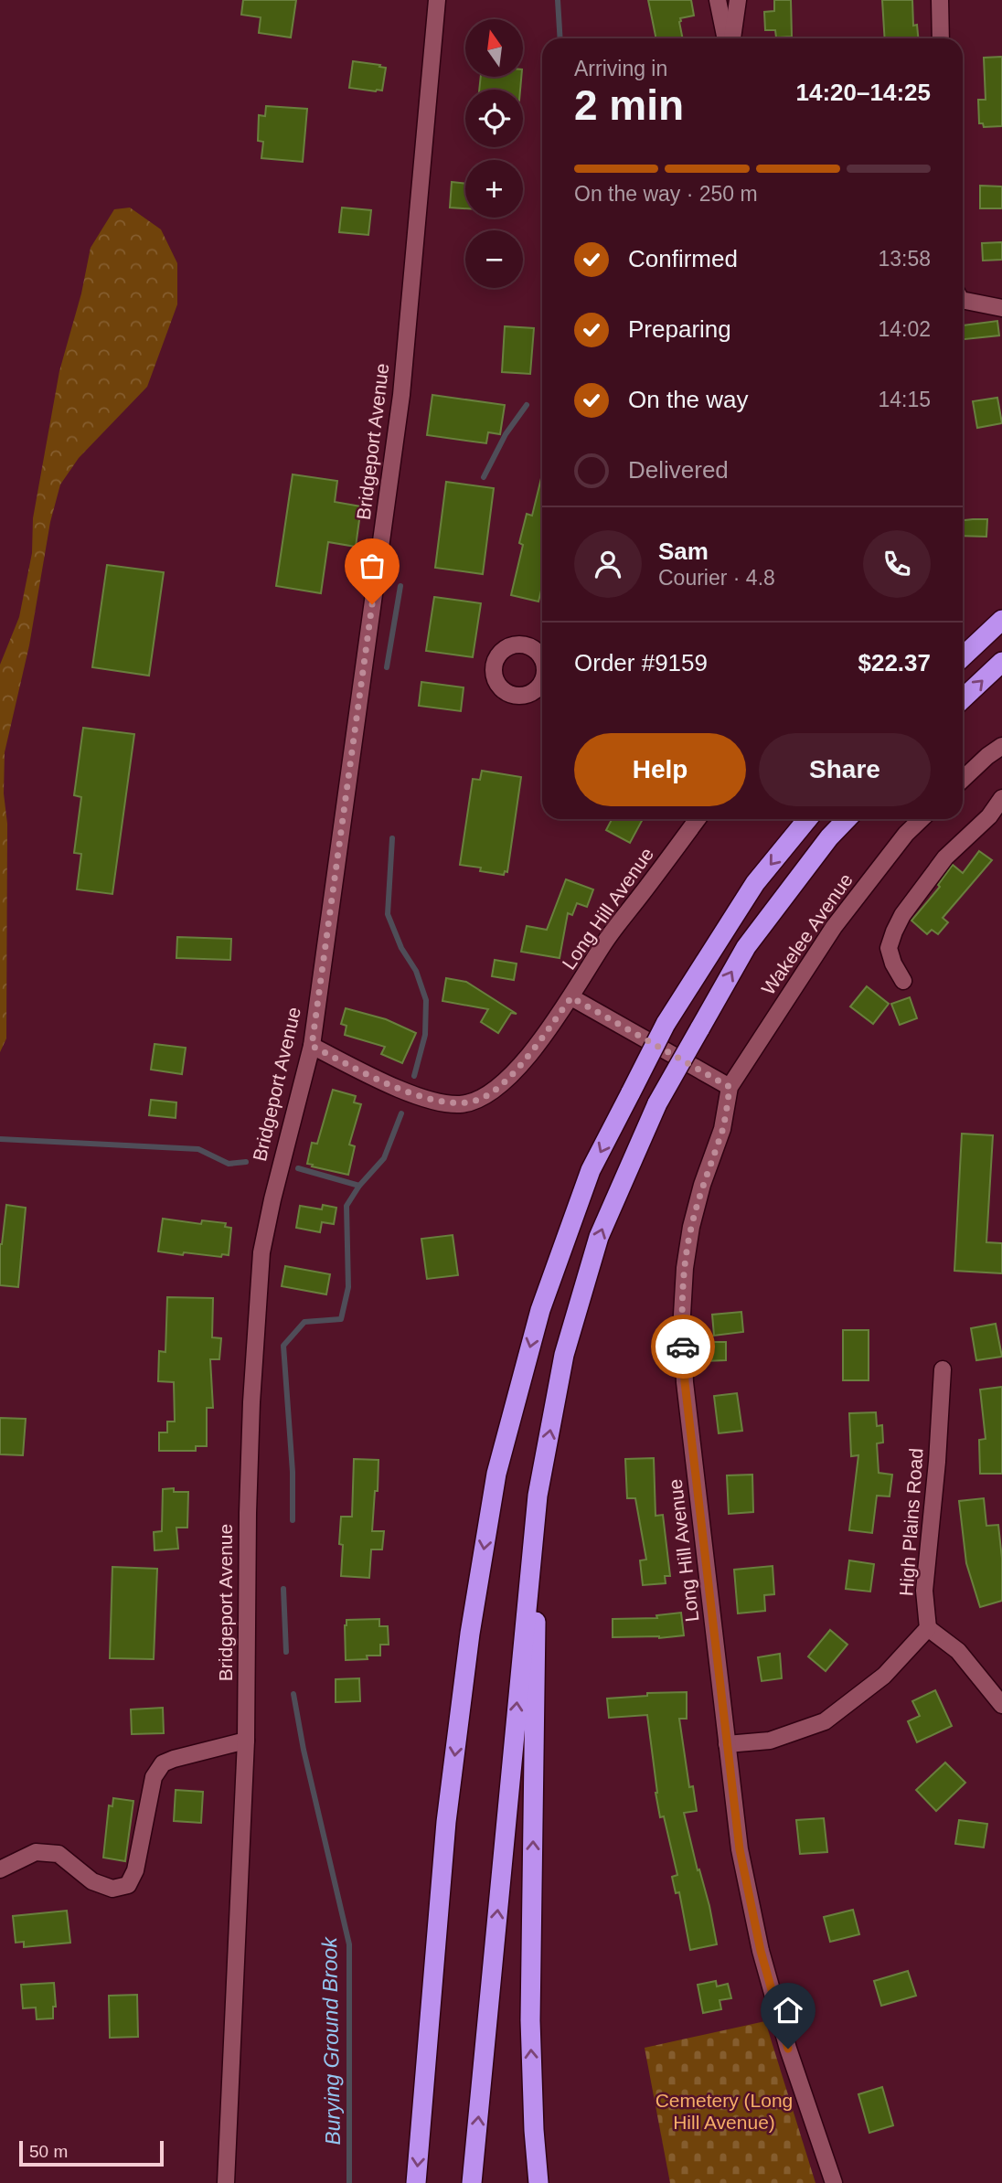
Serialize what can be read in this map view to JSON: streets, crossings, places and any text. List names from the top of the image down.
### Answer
{
  "streets": {
    "street": [
      "Bridgeport Avenue",
      "Long Hill Avenue",
      "Wakelee Avenue",
      "High Plains Road"
    ]
  },
  "crossings": [
    ["Bridgeport Avenue", "Long Hill Avenue"],
    ["Long Hill Avenue", "Wakelee Avenue"]
  ],
  "water": ["Burying Ground Brook"],
  "parks": ["Cemetery (Long Hill Avenue)"],
  "scale_bar": "50 m",
  "north": "top",
  "page": {
    "map_buttons": ["+", "−"],
    "heading": ["2 min", "Arriving in", "14:20–14:25"],
    "panel": [
      "Sam",
      "Courier · 4.8",
      "Order #9159",
      "$22.37"
    ],
    "bar": "On the way · 250 m",
    "list": [
      ["Confirmed", "13:58"],
      ["Preparing", "14:02"],
      ["On the way", "14:15"],
      "Delivered"
    ],
    "buttons": ["Help", "Share"],
    "scale": "50 m"
  }
}
